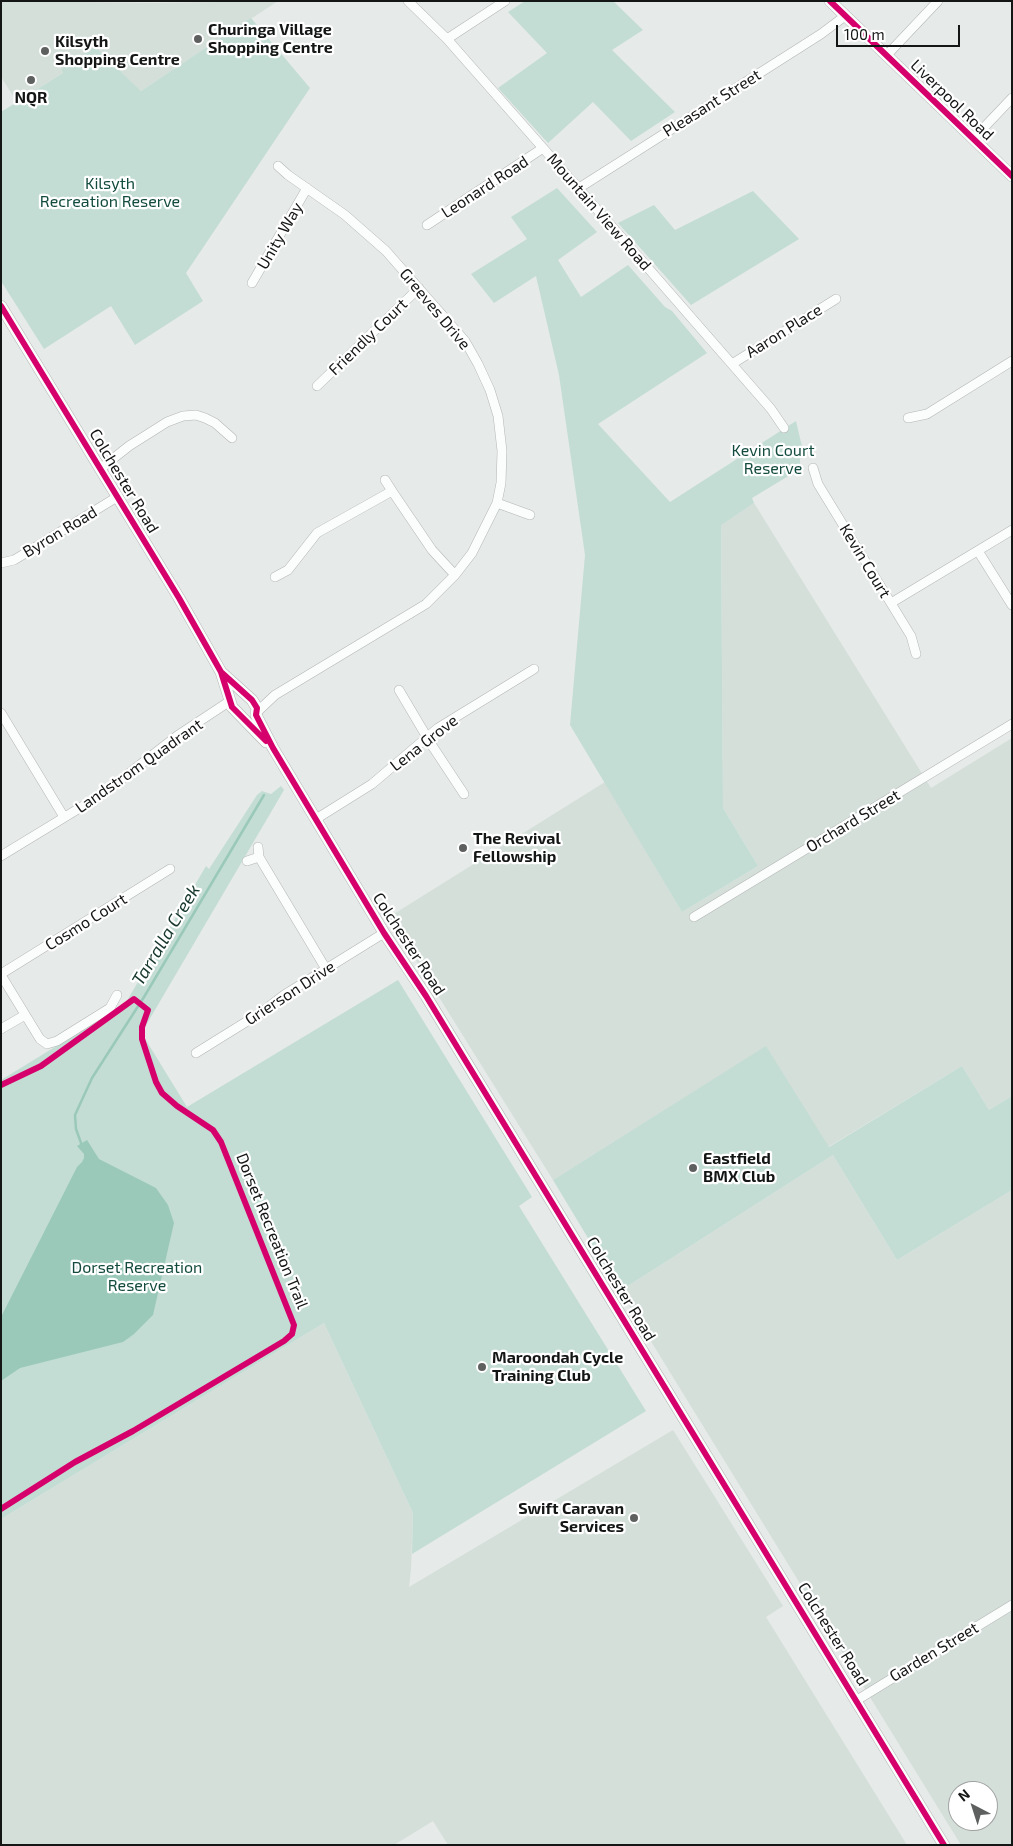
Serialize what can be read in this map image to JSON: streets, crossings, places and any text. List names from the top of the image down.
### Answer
{
  "streets": {
    "main road": ["Liverpool Road", "Colchester Road"],
    "street": [
      "Pleasant Street",
      "Leonard Road",
      "Mountain View Road",
      "Unity Way",
      "Greeves Drive",
      "Aaron Place",
      "Friendly Court",
      "Byron Road",
      "Kevin Court",
      "Lena Grove",
      "Landstrom Quadrant",
      "Orchard Street",
      "Cosmo Court",
      "Grierson Drive",
      "Garden Street"
    ],
    "cycle path": ["Dorset Recreation Trail"]
  },
  "crossings": [
    ["Liverpool Road", "Pleasant Street"],
    ["Pleasant Street", "Mountain View Road"],
    ["Leonard Road", "Mountain View Road"],
    ["Mountain View Road", "Aaron Place"],
    ["Unity Way", "Greeves Drive"],
    ["Greeves Drive", "Friendly Court"],
    ["Greeves Drive", "Colchester Road"],
    ["Colchester Road", "Byron Road"],
    ["Colchester Road", "Lena Grove"],
    ["Colchester Road", "Landstrom Quadrant"],
    ["Colchester Road", "Grierson Drive"],
    ["Colchester Road", "Garden Street"]
  ],
  "water": ["Tarralla Creek"],
  "parks": ["Kilsyth Recreation Reserve", "Kevin Court Reserve", "Dorset Recreation Reserve"],
  "places": [
    "Churinga Village Shopping Centre",
    "Kilsyth Shopping Centre",
    "NQR",
    "The Revival Fellowship",
    "Eastfield BMX Club",
    "Maroondah Cycle Training Club",
    "Swift Caravan Services"
  ],
  "scale_bar": "100 m",
  "north": "top left"
}
